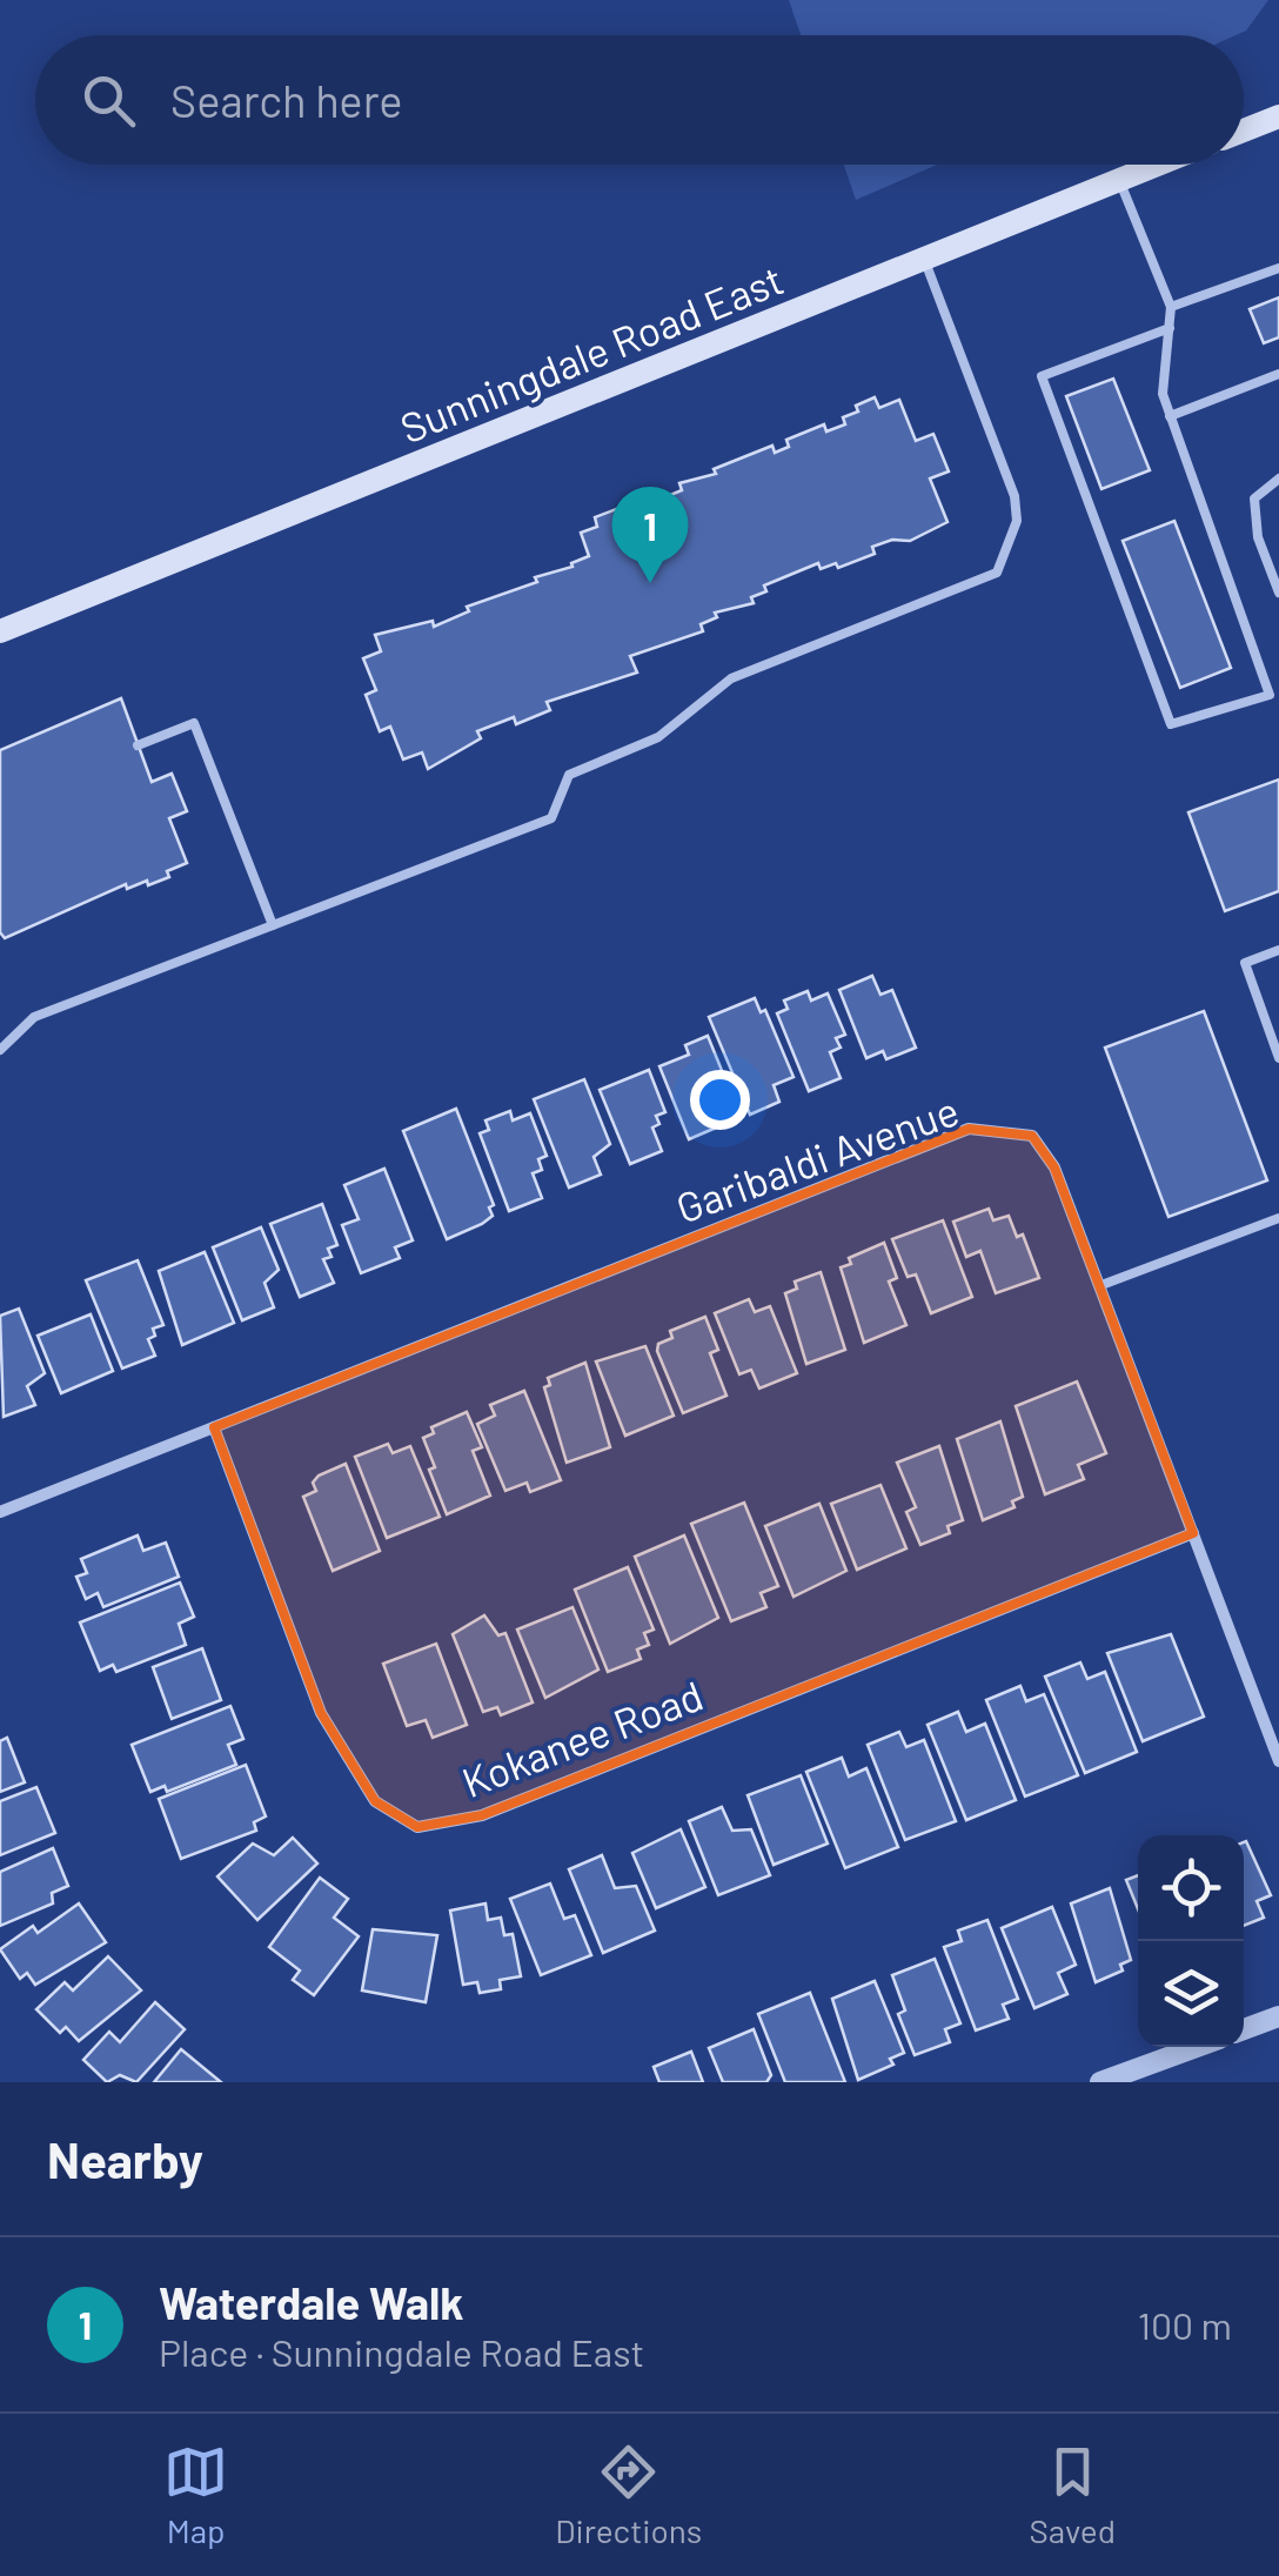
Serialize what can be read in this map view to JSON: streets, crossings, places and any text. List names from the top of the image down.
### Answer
{
  "streets": {
    "main road": ["Sunningdale Road East"],
    "street": ["Garibaldi Avenue", "Kokanee Road"]
  },
  "crossings": [
    ["Garibaldi Avenue", "Kokanee Road"]
  ],
  "page": {
    "search": "Search here",
    "pins": "1",
    "heading": "Nearby",
    "list": [
      {
        "mark": "1",
        "name": "Waterdale Walk",
        "note": "Place · Sunningdale Road East",
        "value": "100 m"
      }
    ],
    "nav": ["Map", "Directions", "Saved"]
  }
}
